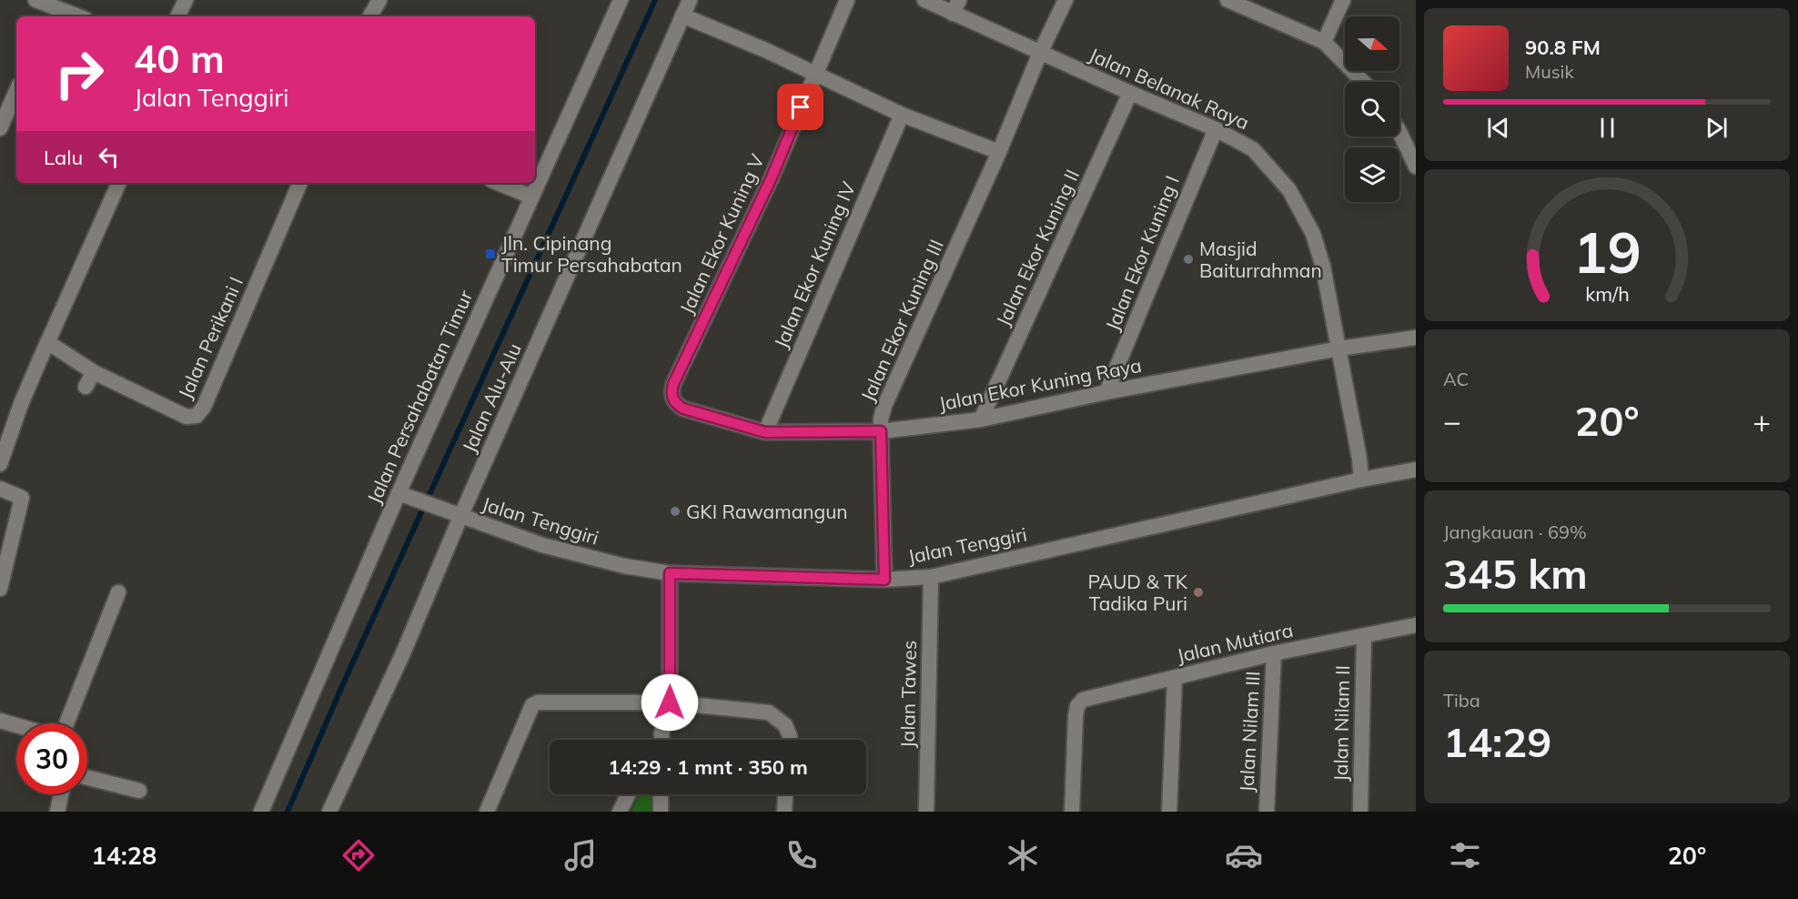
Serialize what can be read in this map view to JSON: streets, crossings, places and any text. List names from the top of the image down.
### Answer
{
  "streets": {
    "street": [
      "Jalan Belanak Raya",
      "Jalan Ekor Kuning V",
      "Jalan Ekor Kuning II",
      "Jalan Ekor Kuning I",
      "Jalan Ekor Kuning IV",
      "Jalan Ekor Kuning III",
      "Jalan Perikani I",
      "Jalan Ekor Kuning Raya",
      "Jalan Persahabatan Timur",
      "Jalan Alu-Alu",
      "Jalan Tenggiri",
      "Jalan Mutiara",
      "Jalan Tawes",
      "Jalan Nilam II",
      "Jalan Nilam III"
    ]
  },
  "crossings": [
    ["Jalan Belanak Raya", "Jalan Ekor Kuning II"],
    ["Jalan Belanak Raya", "Jalan Ekor Kuning I"],
    ["Jalan Belanak Raya", "Jalan Ekor Kuning III"],
    ["Jalan Belanak Raya", "Jalan Ekor Kuning Raya"],
    ["Jalan Belanak Raya", "Jalan Tenggiri"],
    ["Jalan Ekor Kuning V", "Jalan Ekor Kuning Raya"],
    ["Jalan Ekor Kuning II", "Jalan Ekor Kuning Raya"],
    ["Jalan Ekor Kuning I", "Jalan Ekor Kuning Raya"],
    ["Jalan Ekor Kuning IV", "Jalan Ekor Kuning Raya"],
    ["Jalan Ekor Kuning III", "Jalan Ekor Kuning Raya"],
    ["Jalan Ekor Kuning III", "Jalan Tenggiri"],
    ["Jalan Persahabatan Timur", "Jalan Tenggiri"],
    ["Jalan Alu-Alu", "Jalan Tenggiri"],
    ["Jalan Tenggiri", "Jalan Tawes"],
    ["Jalan Mutiara", "Jalan Nilam II"],
    ["Jalan Mutiara", "Jalan Nilam III"]
  ],
  "places": {
    "transit": ["Jln. Cipinang Timur Persahabatan"],
    "other": ["Masjid Baiturrahman", "GKI Rawamangun", "PAUD & TK Tadika Puri"]
  },
  "north": "right",
  "page": {
    "turn": ["40 m", "Jalan Tenggiri"],
    "song": ["90.8 FM", "Musik"],
    "then": "Lalu",
    "tile": [
      "AC",
      ["Jangkauan · 69%", "345 km"],
      ["Tiba", "14:29"]
    ],
    "heat": ["−", "20°", "+"],
    "limit": "30",
    "trip": "14:29 · 1 mnt · 350 m",
    "tabs": ["14:28", "20°"],
    "gauge": ["19", "km/h"]
  }
}
